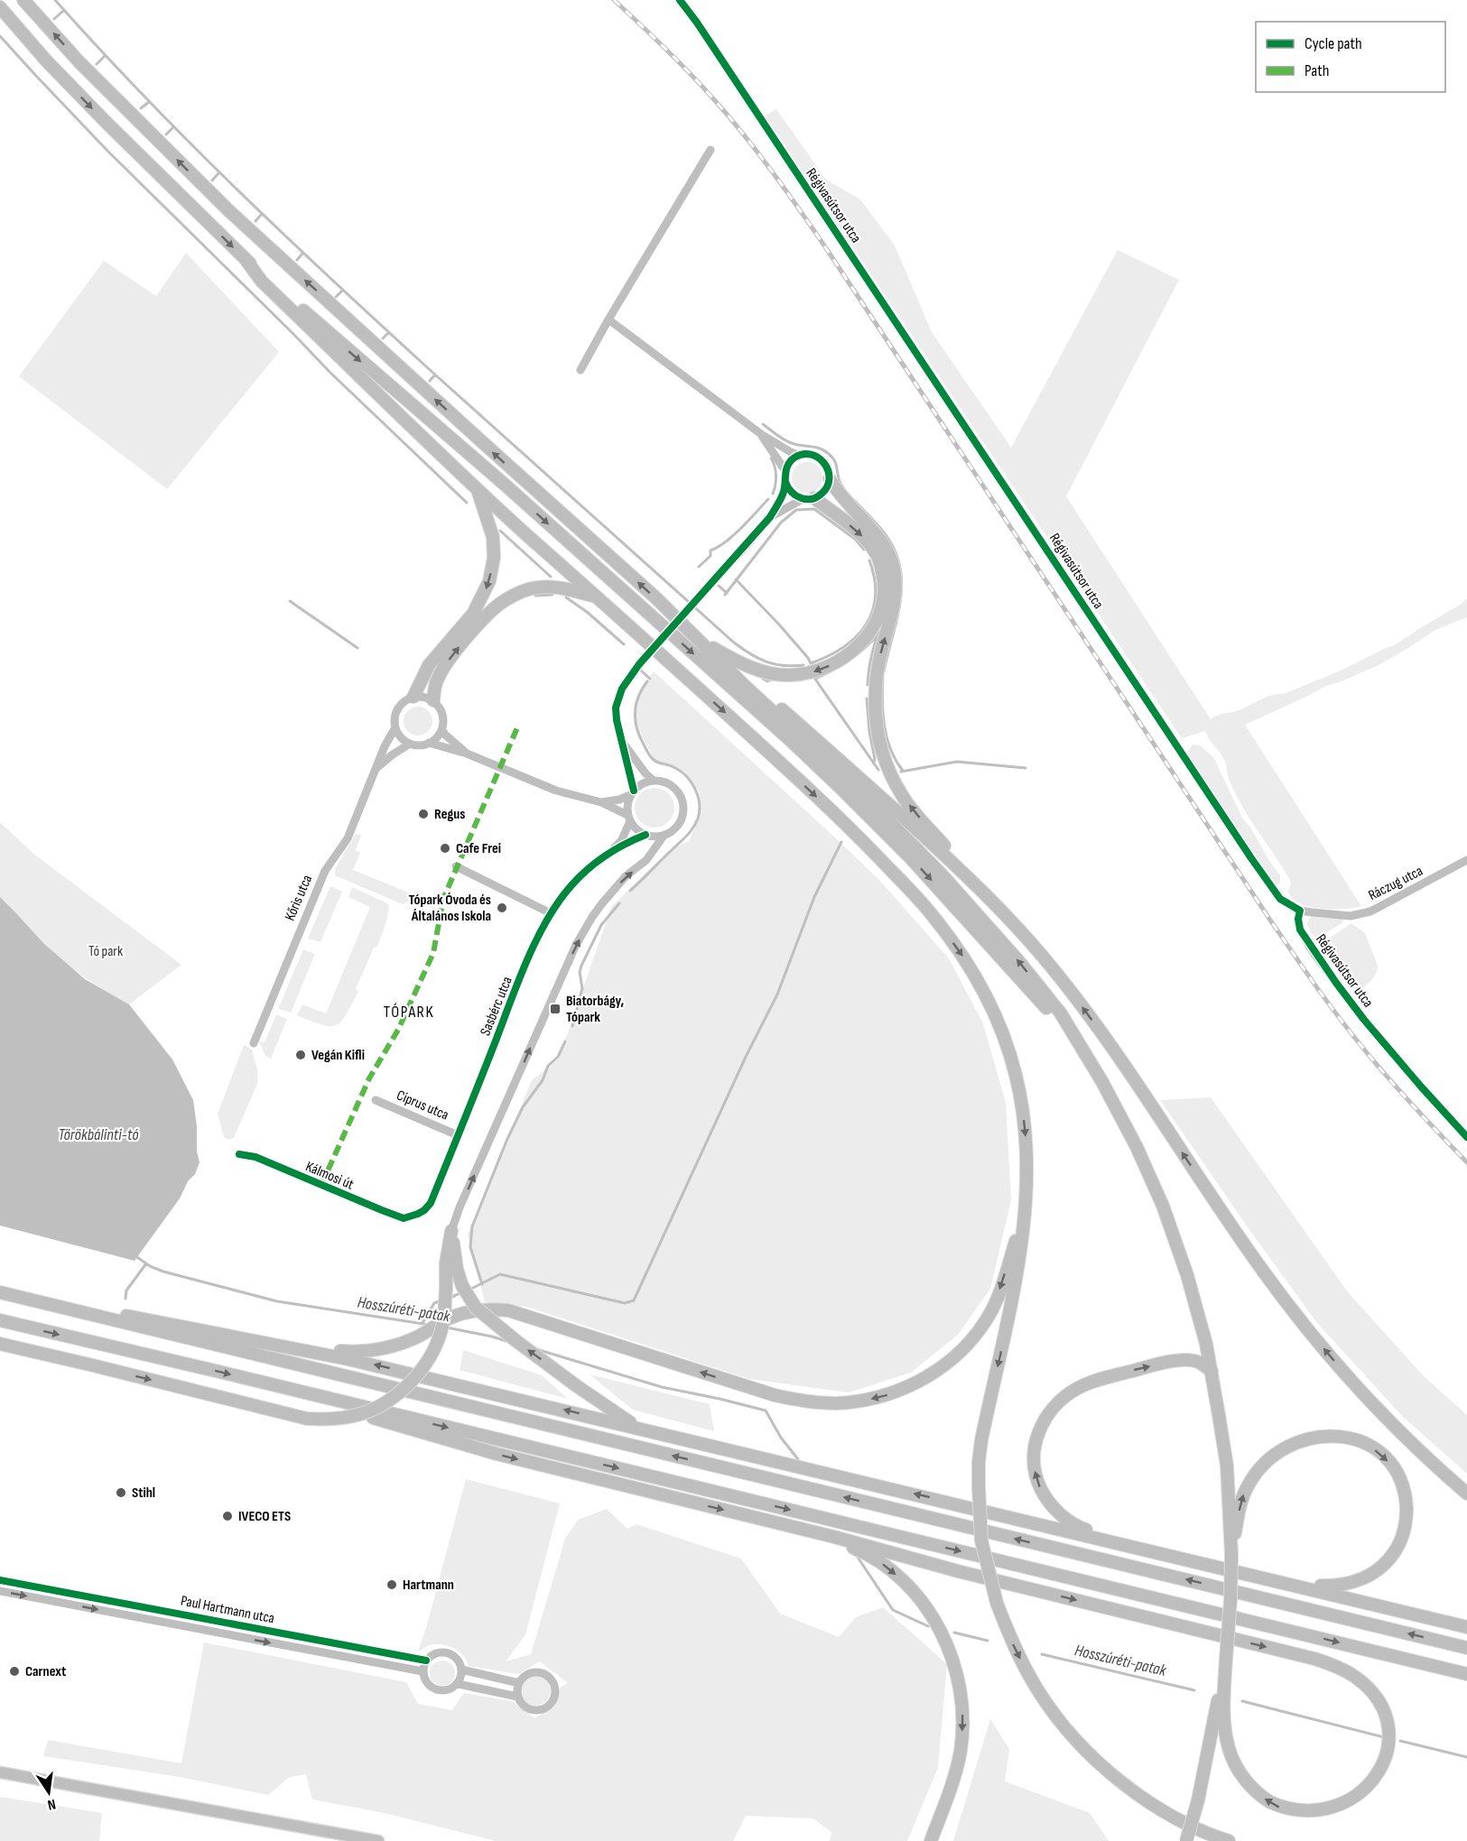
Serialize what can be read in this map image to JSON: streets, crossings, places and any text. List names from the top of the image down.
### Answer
{
  "streets": {
    "street": [
      "Régivasútsor utca",
      "Ráczug utca",
      "Kőris utca",
      "Sasbérc utca",
      "Ciprus utca",
      "Kálmosi út",
      "Paul Hartmann utca"
    ]
  },
  "crossings": [
    ["Régivasútsor utca", "Ráczug utca"],
    ["Sasbérc utca", "Ciprus utca"],
    ["Sasbérc utca", "Kálmosi út"]
  ],
  "districts": ["TÓPARK"],
  "water": ["Törökbálinti-tó", "Hosszúréti-patak"],
  "parks": ["Tó park"],
  "places": {
    "other": [
      "Regus",
      "Cafe Frei",
      "Tópark Óvoda és Általános Iskola",
      "Vegán Kifli",
      "Stihl",
      "IVECO ETS",
      "Hartmann",
      "Carnext"
    ],
    "transit": ["Biatorbágy, Tópark"]
  },
  "legend": ["Cycle path", "Path"],
  "north": "bottom"
}
